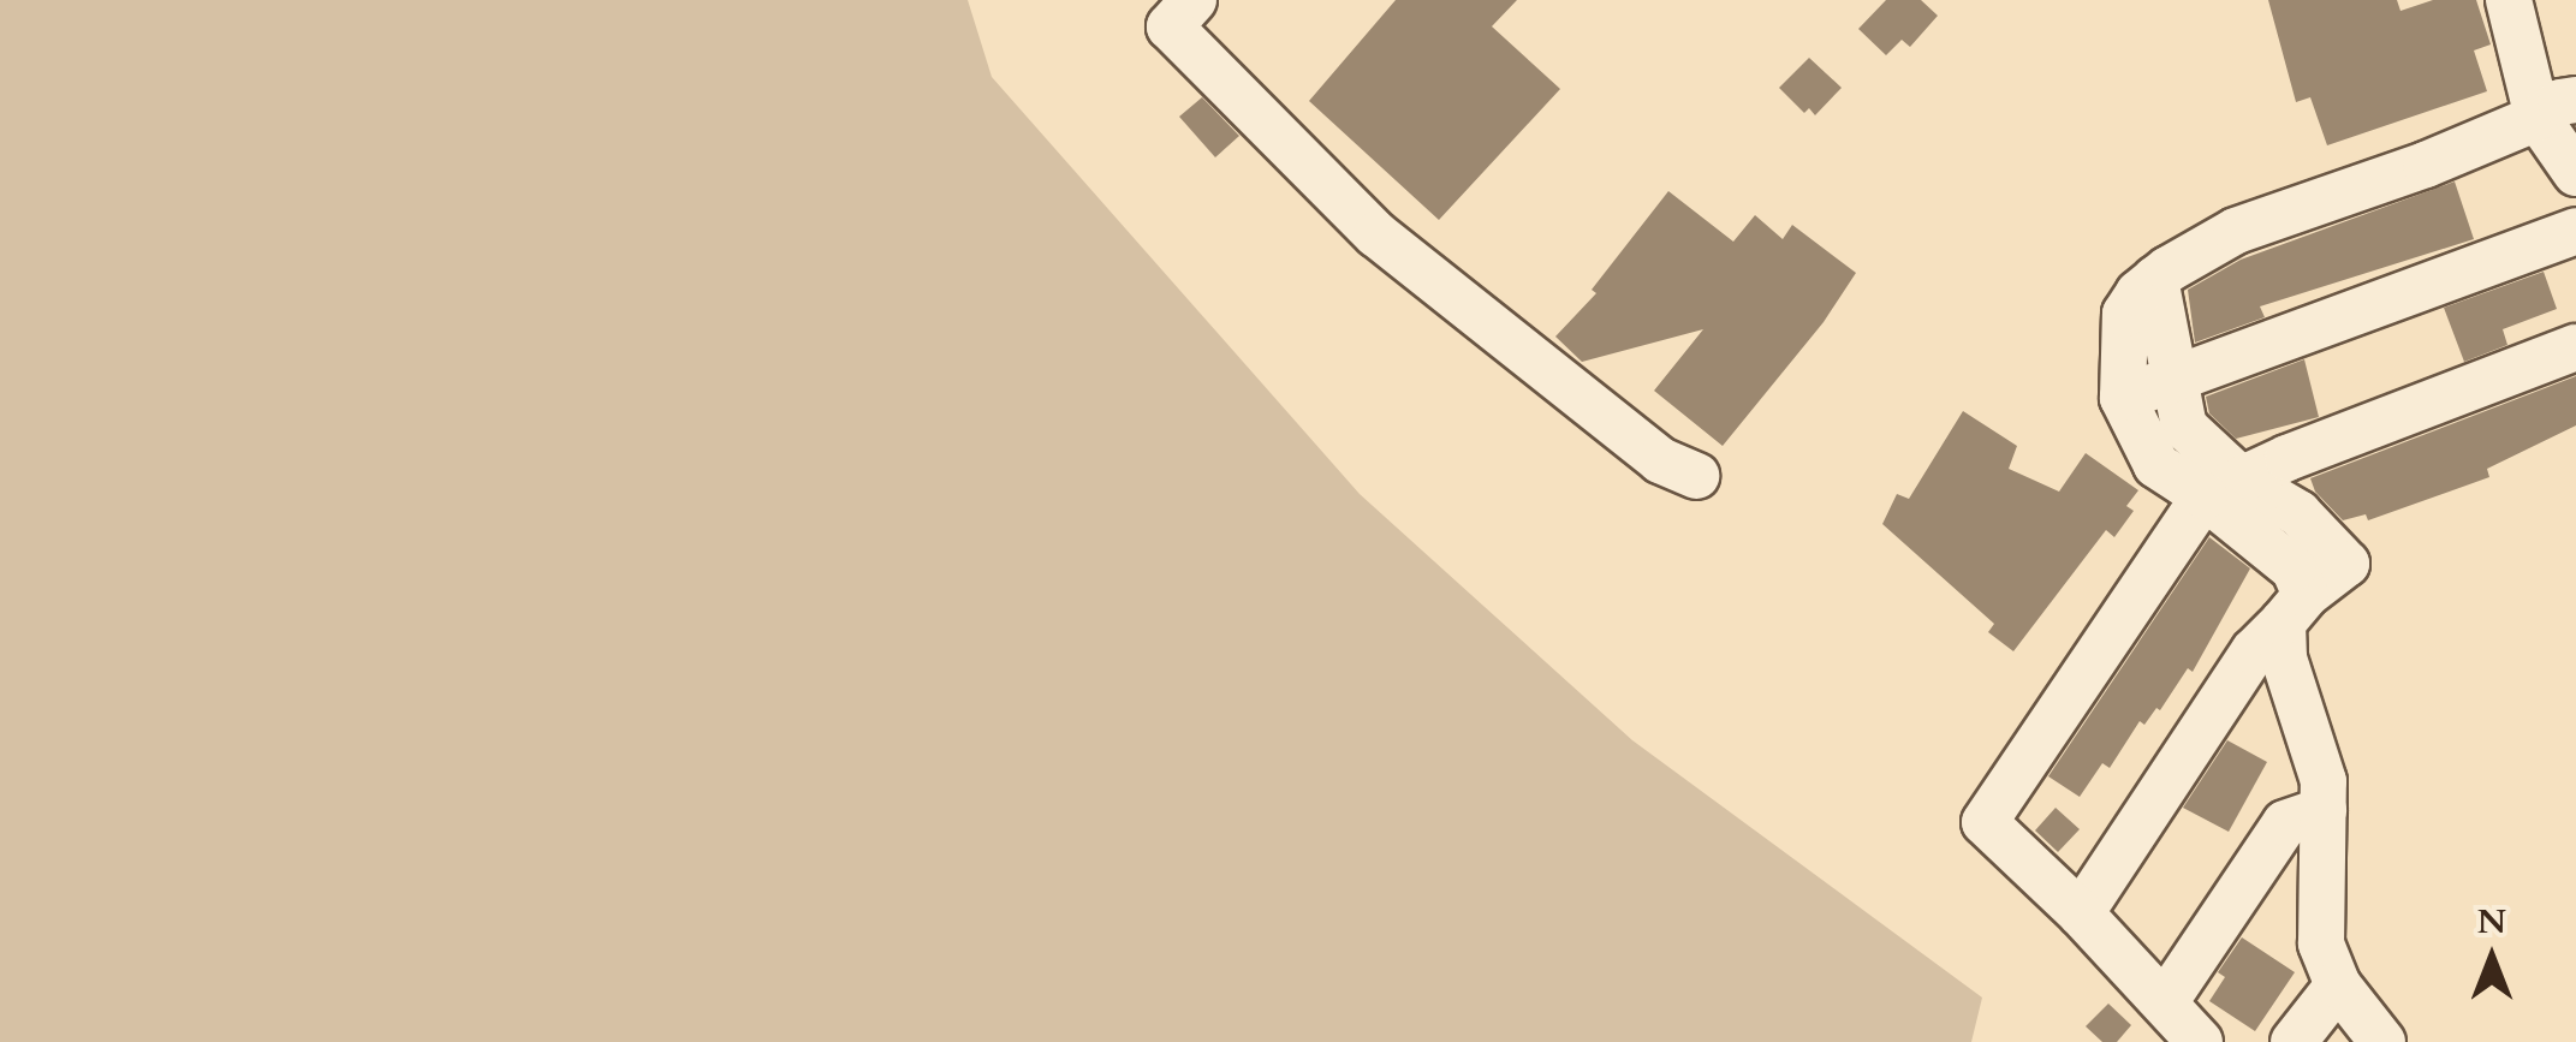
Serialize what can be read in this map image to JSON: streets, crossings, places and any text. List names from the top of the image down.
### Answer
{
  "north": "top"
}
